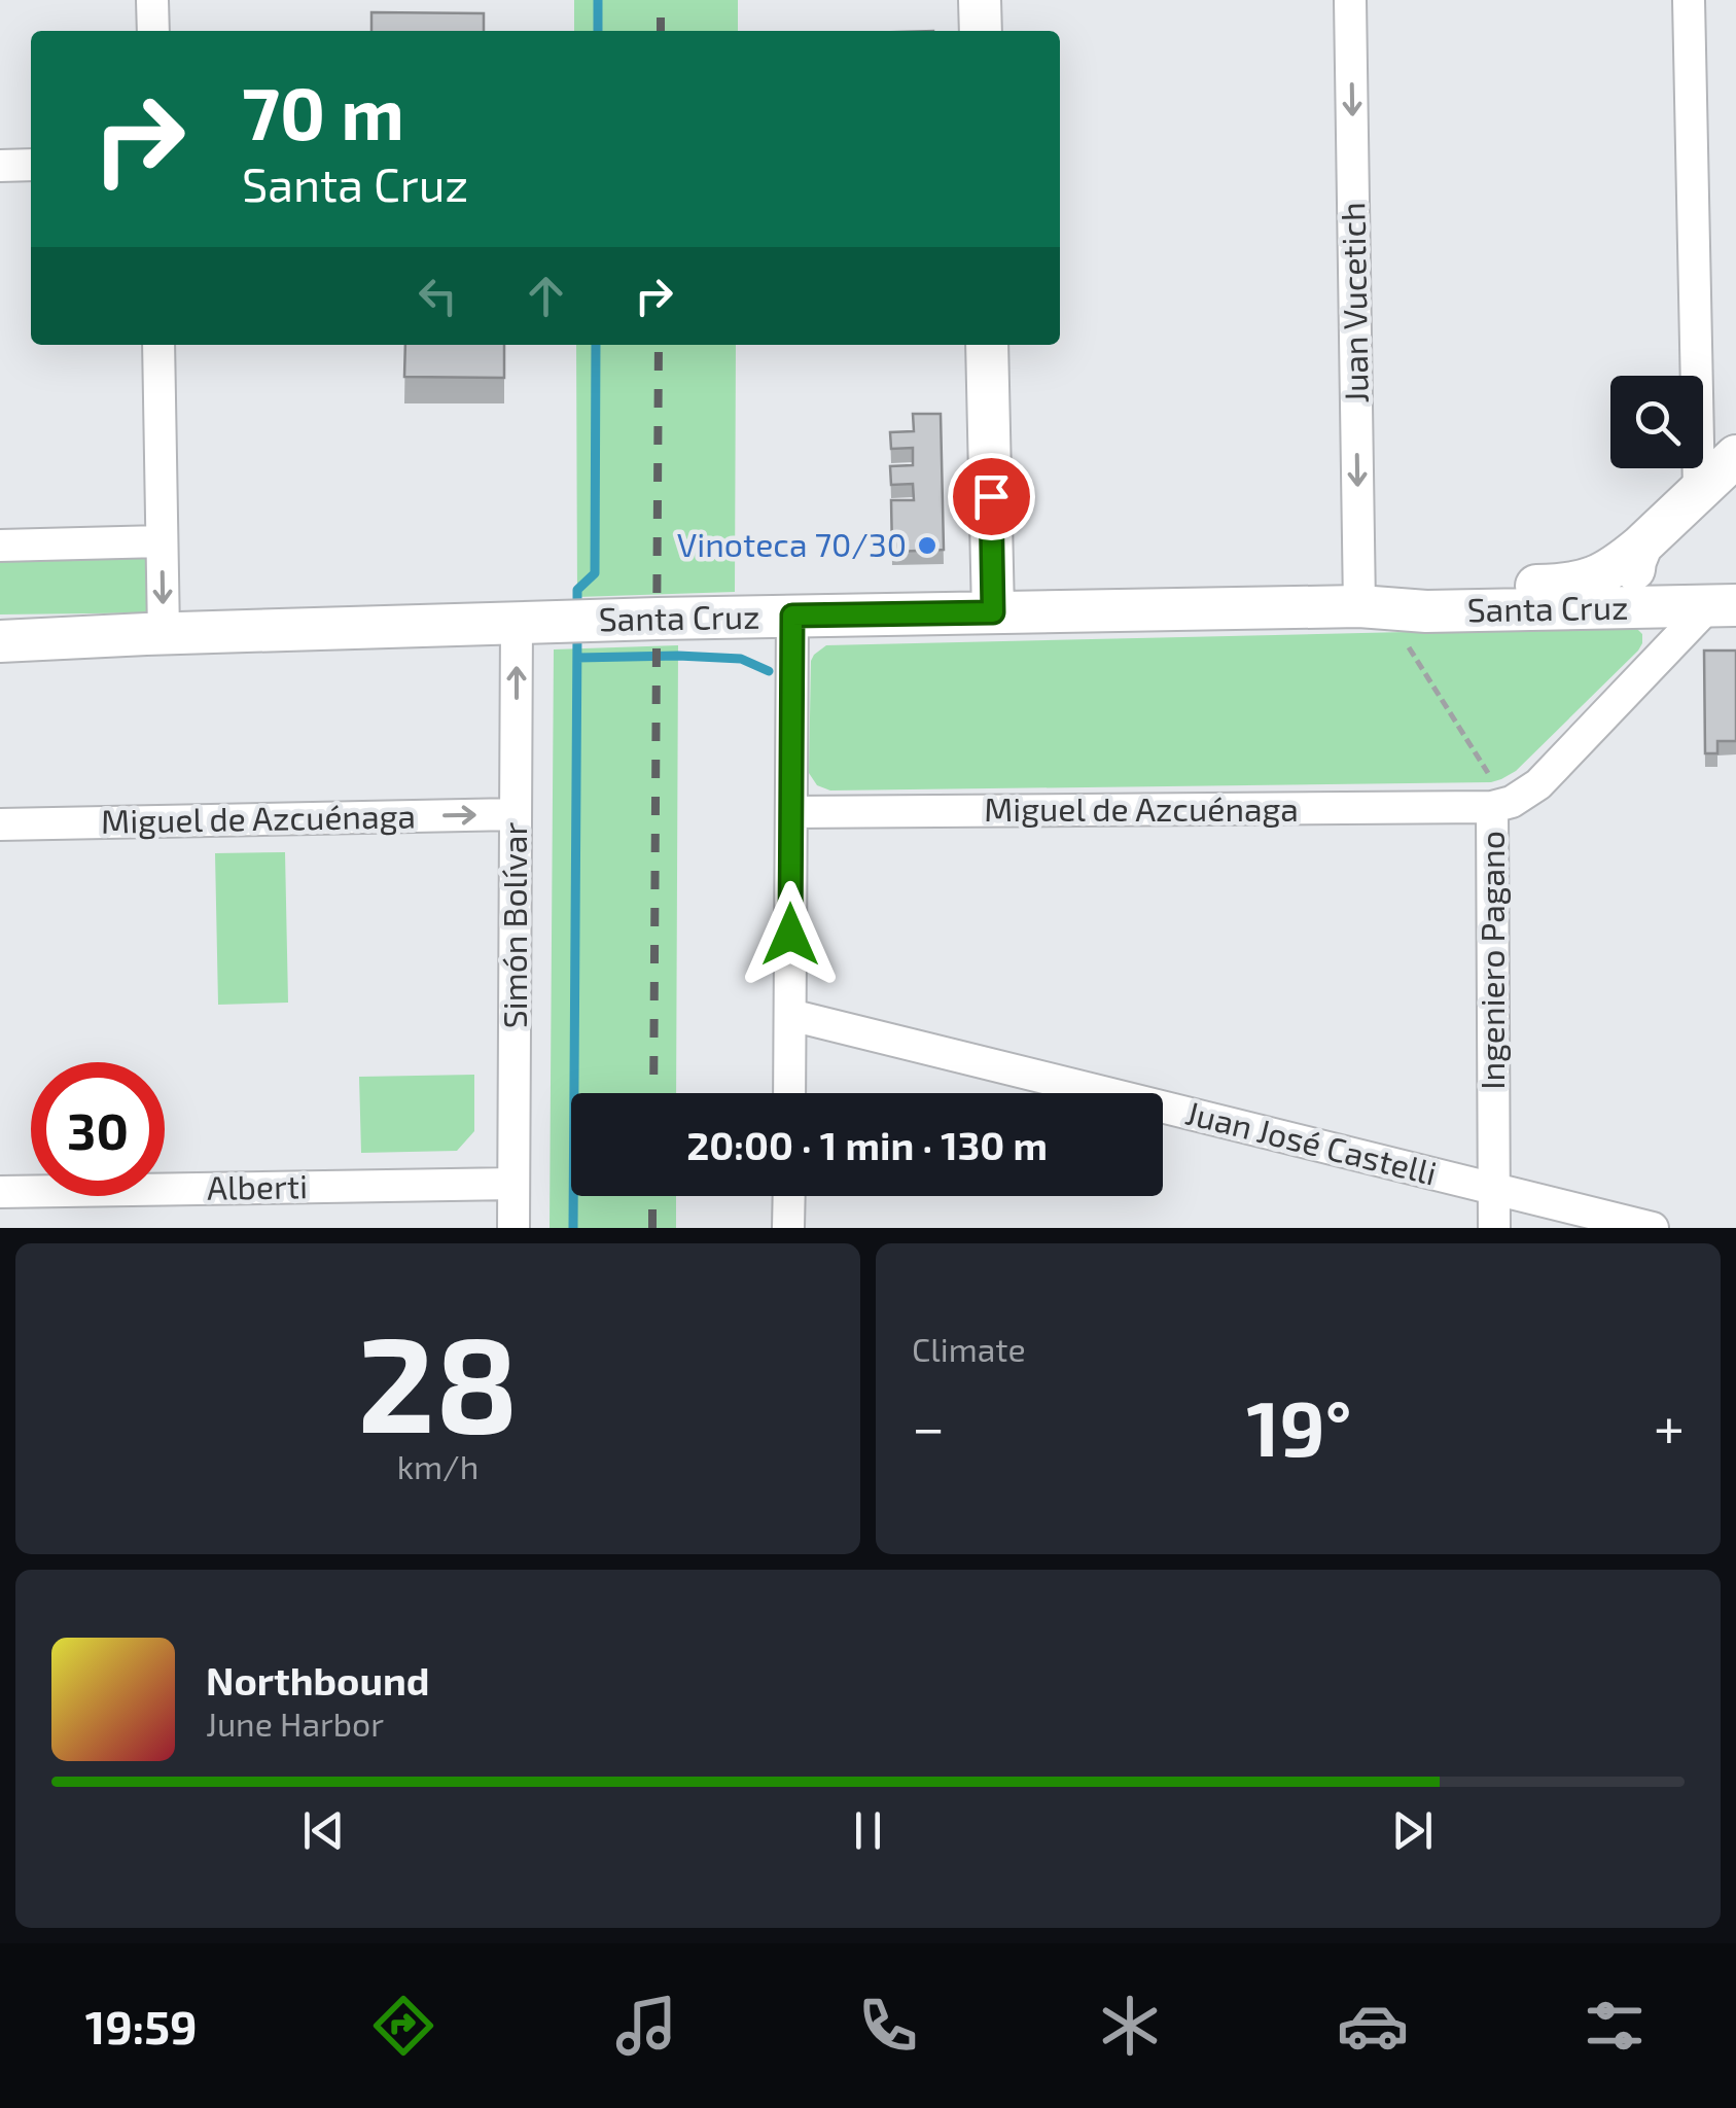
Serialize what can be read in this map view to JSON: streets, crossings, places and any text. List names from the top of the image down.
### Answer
{
  "streets": {
    "main road": ["Santa Cruz"],
    "street": [
      "Juan Vucetich",
      "Miguel de Azcuénaga",
      "Simón Bolívar",
      "Ingeniero Pagano",
      "Juan José Castelli",
      "Alberti"
    ]
  },
  "crossings": [
    ["Juan Vucetich", "Santa Cruz"],
    ["Santa Cruz", "Simón Bolívar"],
    ["Santa Cruz", "Ingeniero Pagano"],
    ["Miguel de Azcuénaga", "Simón Bolívar"],
    ["Miguel de Azcuénaga", "Ingeniero Pagano"],
    ["Simón Bolívar", "Alberti"],
    ["Ingeniero Pagano", "Juan José Castelli"]
  ],
  "one_way": ["Juan Vucetich", "Miguel de Azcuénaga"],
  "places": ["Vinoteca 70/30"],
  "page": {
    "turn": ["70 m", "Santa Cruz"],
    "limit": "30",
    "trip": "20:00 · 1 min · 130 m",
    "tile": [
      ["28", "km/h"],
      "Climate"
    ],
    "heat": ["−", "19°", "+"],
    "song": ["Northbound", "June Harbor"],
    "tabs": "19:59"
  }
}
